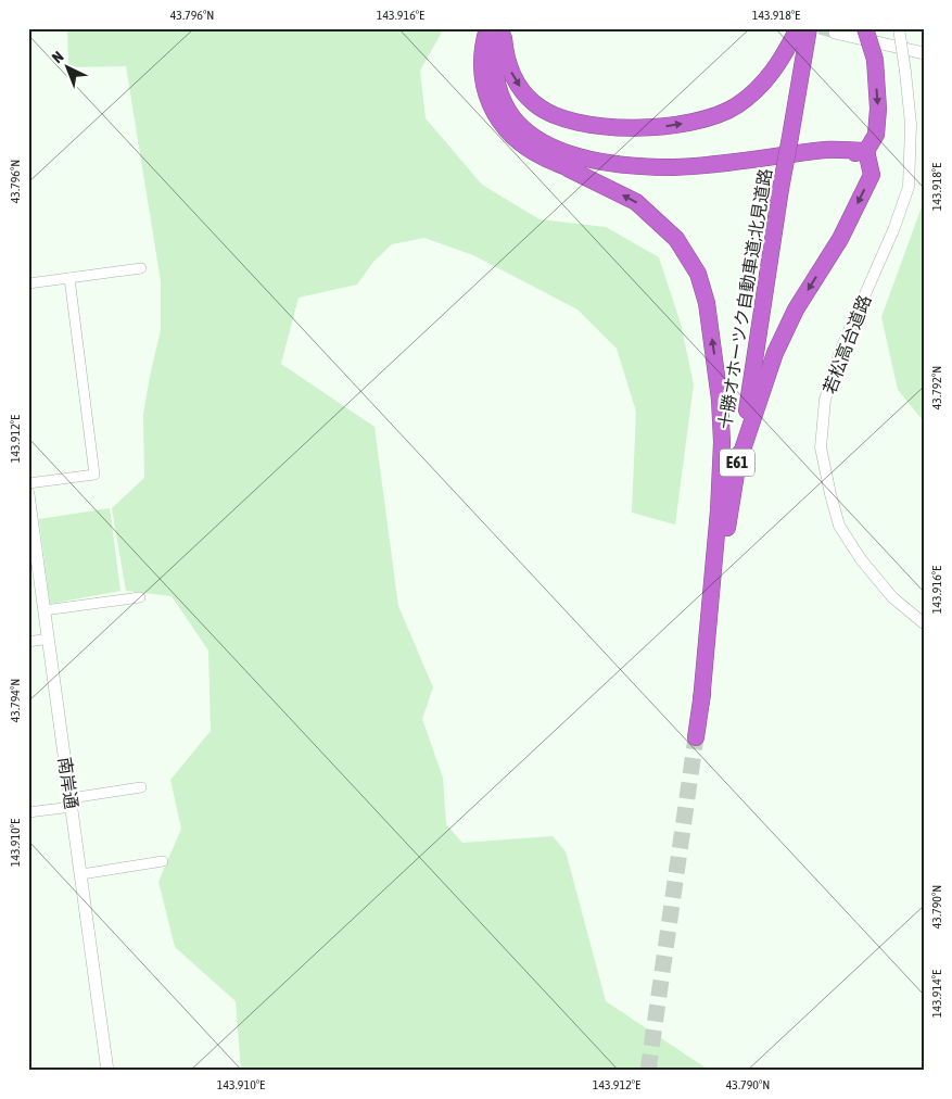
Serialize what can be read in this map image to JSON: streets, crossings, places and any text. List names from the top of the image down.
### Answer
{
  "streets": {
    "highway": ["十勝オホーツク自動車道;北見道路", "E61"],
    "main road": ["南岸通"],
    "street": ["若松高台道路"]
  },
  "north": "top left",
  "coordinates": [
    "43.796°N",
    "143.916°E",
    "143.918°E",
    "43.792°N",
    "143.912°E",
    "43.794°N",
    "143.910°E",
    "43.790°N",
    "143.914°E"
  ]
}
